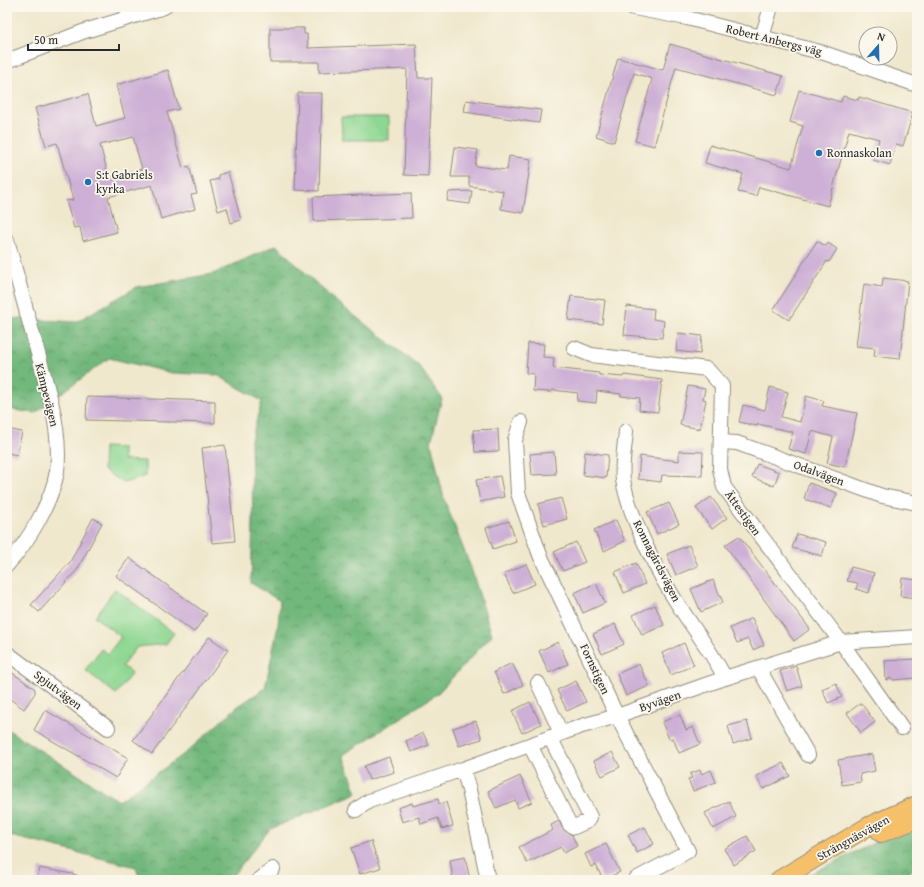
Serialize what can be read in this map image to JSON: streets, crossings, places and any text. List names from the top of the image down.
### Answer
{
  "streets": {
    "main road": ["Strängnäsvägen"],
    "street": [
      "Robert Anbergs väg",
      "Kämpevägen",
      "Odalvägen",
      "Ättestigen",
      "Ronnagårdsvägen",
      "Fornstigen",
      "Spjutvägen",
      "Byvägen"
    ]
  },
  "crossings": [
    ["Odalvägen", "Ättestigen"],
    ["Ättestigen", "Byvägen"],
    ["Ronnagårdsvägen", "Byvägen"],
    ["Fornstigen", "Byvägen"]
  ],
  "places": ["Ronnaskolan", "S:t Gabriels kyrka"],
  "scale_bar": "50 m",
  "north": "top"
}
